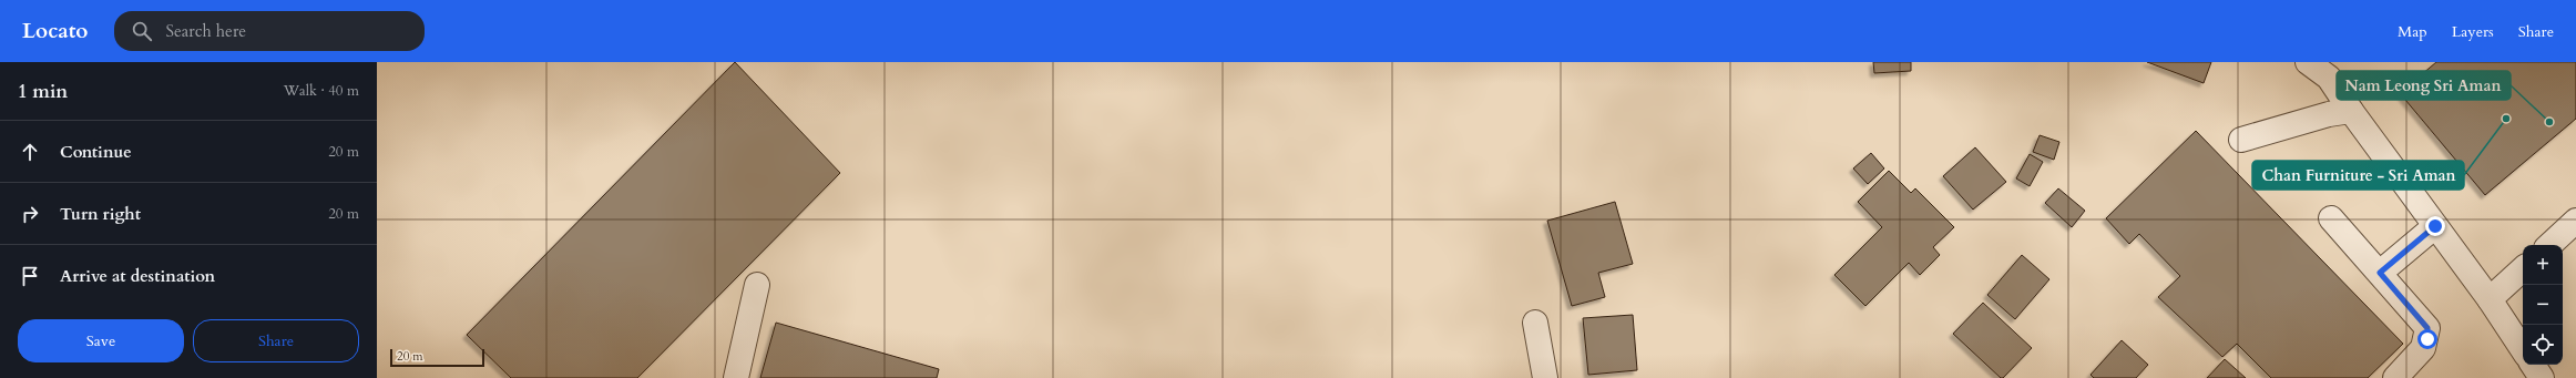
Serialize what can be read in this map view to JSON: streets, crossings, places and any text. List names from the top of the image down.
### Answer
{
  "places": ["Chan Furniture - Sri Aman", "Nam Leong Sri Aman"],
  "scale_bar": "20 m",
  "page": {
    "header": "Locato",
    "search": "Search here",
    "nav": ["Map", "Layers", "Share"],
    "heading": ["1 min", "Walk · 40 m"],
    "list": [
      ["Continue", "20 m"],
      ["Turn right", "20 m"],
      "Arrive at destination"
    ],
    "map_buttons": ["+", "−"],
    "buttons": ["Save", "Share"],
    "scale": "20 m"
  }
}
